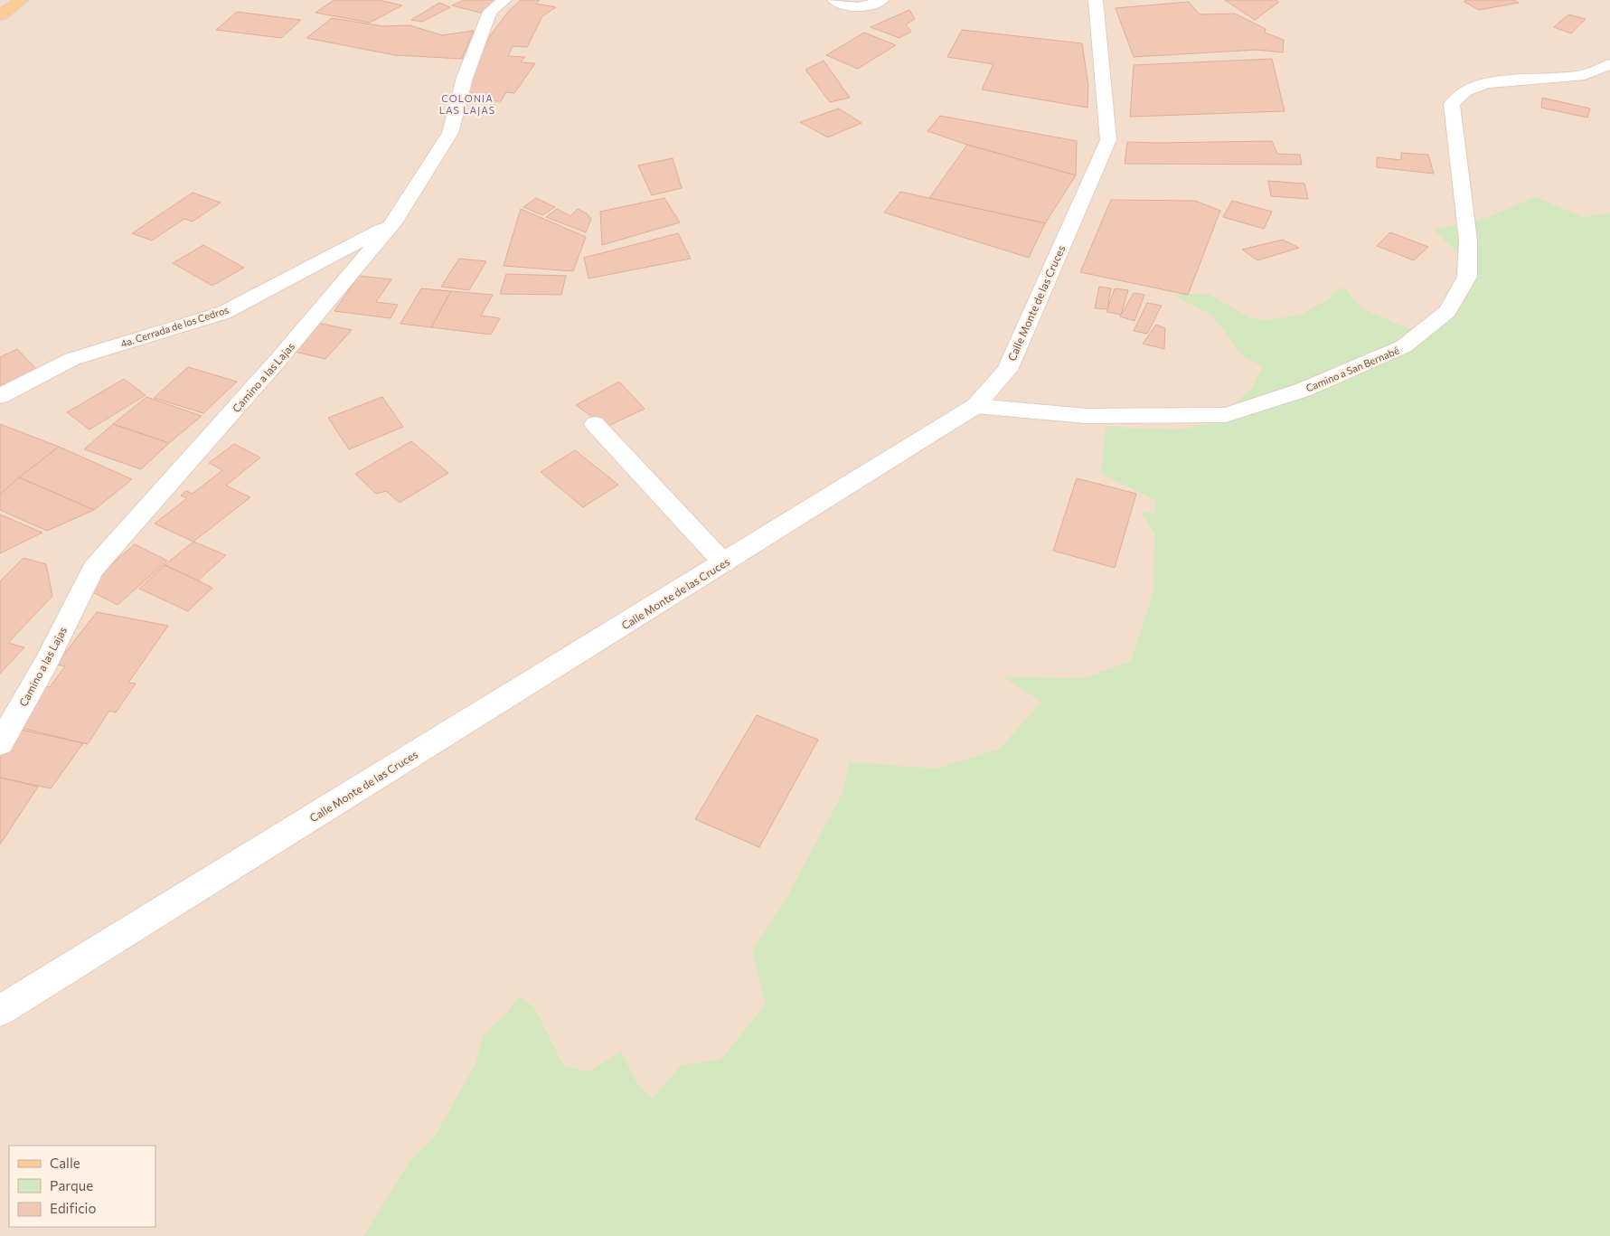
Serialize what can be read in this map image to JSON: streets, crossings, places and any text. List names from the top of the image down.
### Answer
{
  "streets": {
    "street": [
      "Calle Monte de las Cruces",
      "4a. Cerrada de los Cedros",
      "Camino a San Bernabé",
      "Camino a las Lajas"
    ]
  },
  "crossings": [
    ["Calle Monte de las Cruces", "Camino a San Bernabé"],
    ["4a. Cerrada de los Cedros", "Camino a las Lajas"]
  ],
  "districts": ["COLONIA LAS LAJAS"],
  "legend": ["Calle", "Parque", "Edificio"]
}
